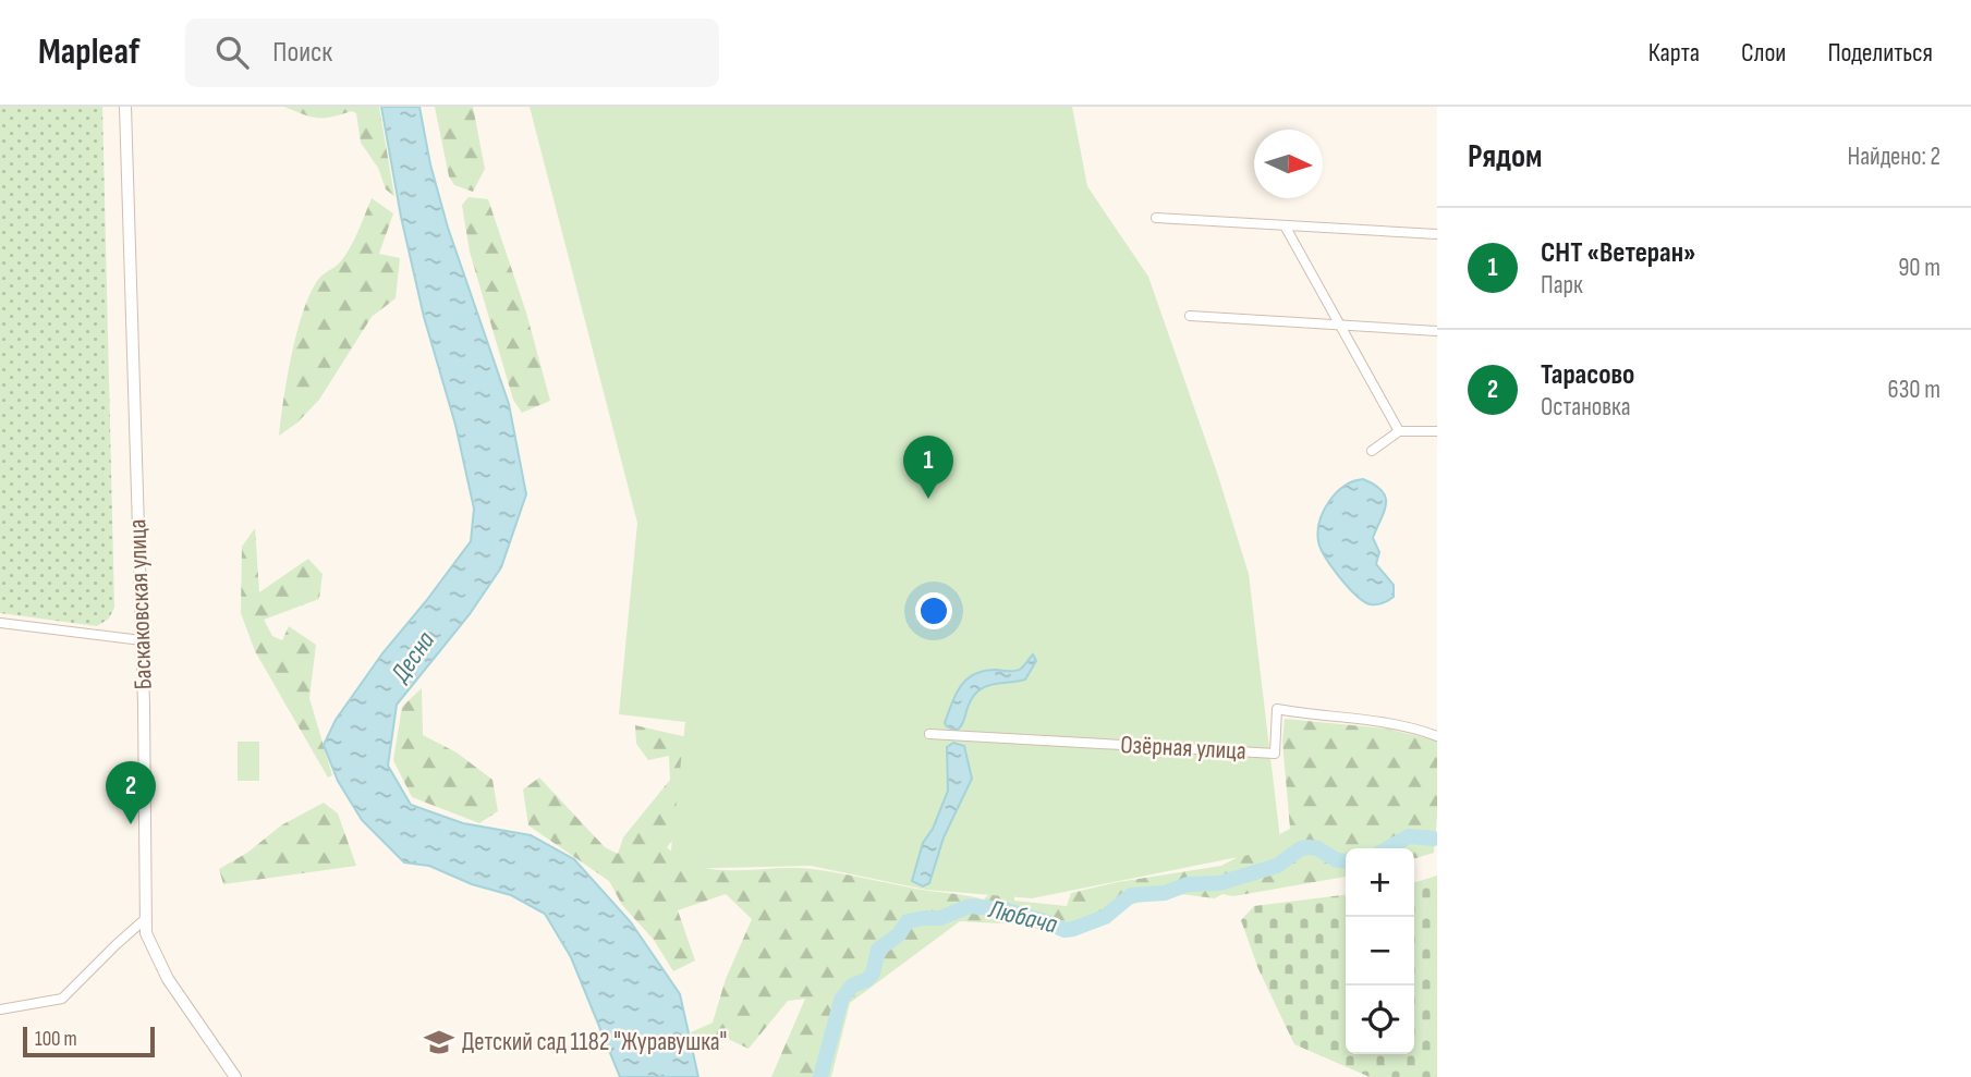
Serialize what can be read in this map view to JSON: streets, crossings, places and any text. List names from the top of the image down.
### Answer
{
  "streets": {
    "street": ["Баскаковская улица", "Озёрная улица"]
  },
  "water": ["Десна", "Любача"],
  "places": {
    "school or university": ["Детский сад 1182 \"Журавушка\""]
  },
  "scale_bar": "100 m",
  "north": "right",
  "page": {
    "header": "Mapleaf",
    "search": "Поиск",
    "nav": ["Карта", "Слои", "Поделиться"],
    "heading": ["Рядом", "Найдено: 2"],
    "list": [
      {
        "mark": "1",
        "name": "СНТ «Ветеран»",
        "note": "Парк",
        "value": "90 m"
      },
      {
        "mark": "2",
        "name": "Тарасово",
        "note": "Остановка",
        "value": "630 m"
      }
    ],
    "pins": ["1", "2"],
    "map_buttons": ["+", "−"],
    "scale": "100 m"
  }
}
